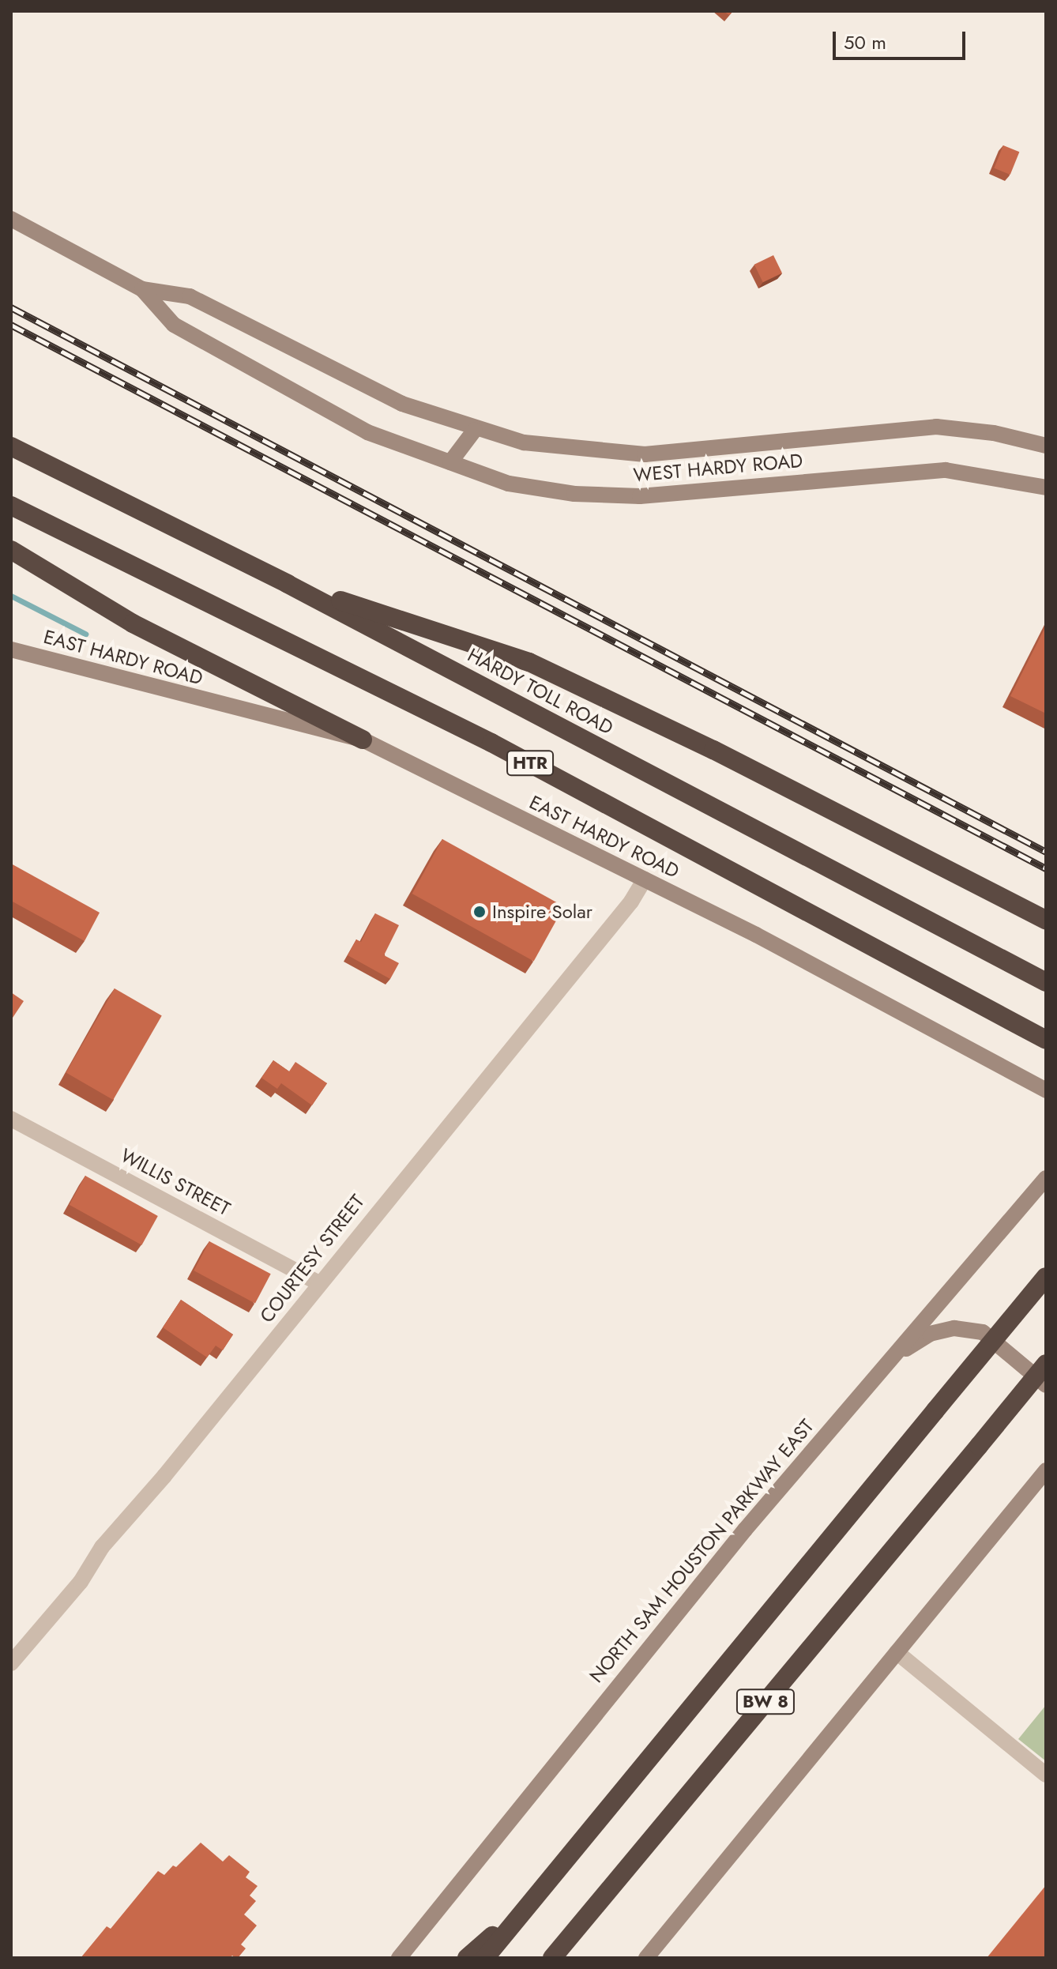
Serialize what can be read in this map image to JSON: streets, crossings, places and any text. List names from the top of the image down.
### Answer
{
  "streets": {
    "highway": ["HARDY TOLL ROAD", "HTR", "BW 8"],
    "main road": ["WEST HARDY ROAD", "EAST HARDY ROAD", "NORTH SAM HOUSTON PARKWAY EAST"],
    "street": ["WILLIS STREET", "COURTESY STREET"]
  },
  "crossings": [
    ["EAST HARDY ROAD", "COURTESY STREET"],
    ["WILLIS STREET", "COURTESY STREET"]
  ],
  "places": ["Inspire Solar"],
  "scale_bar": "50 m"
}
